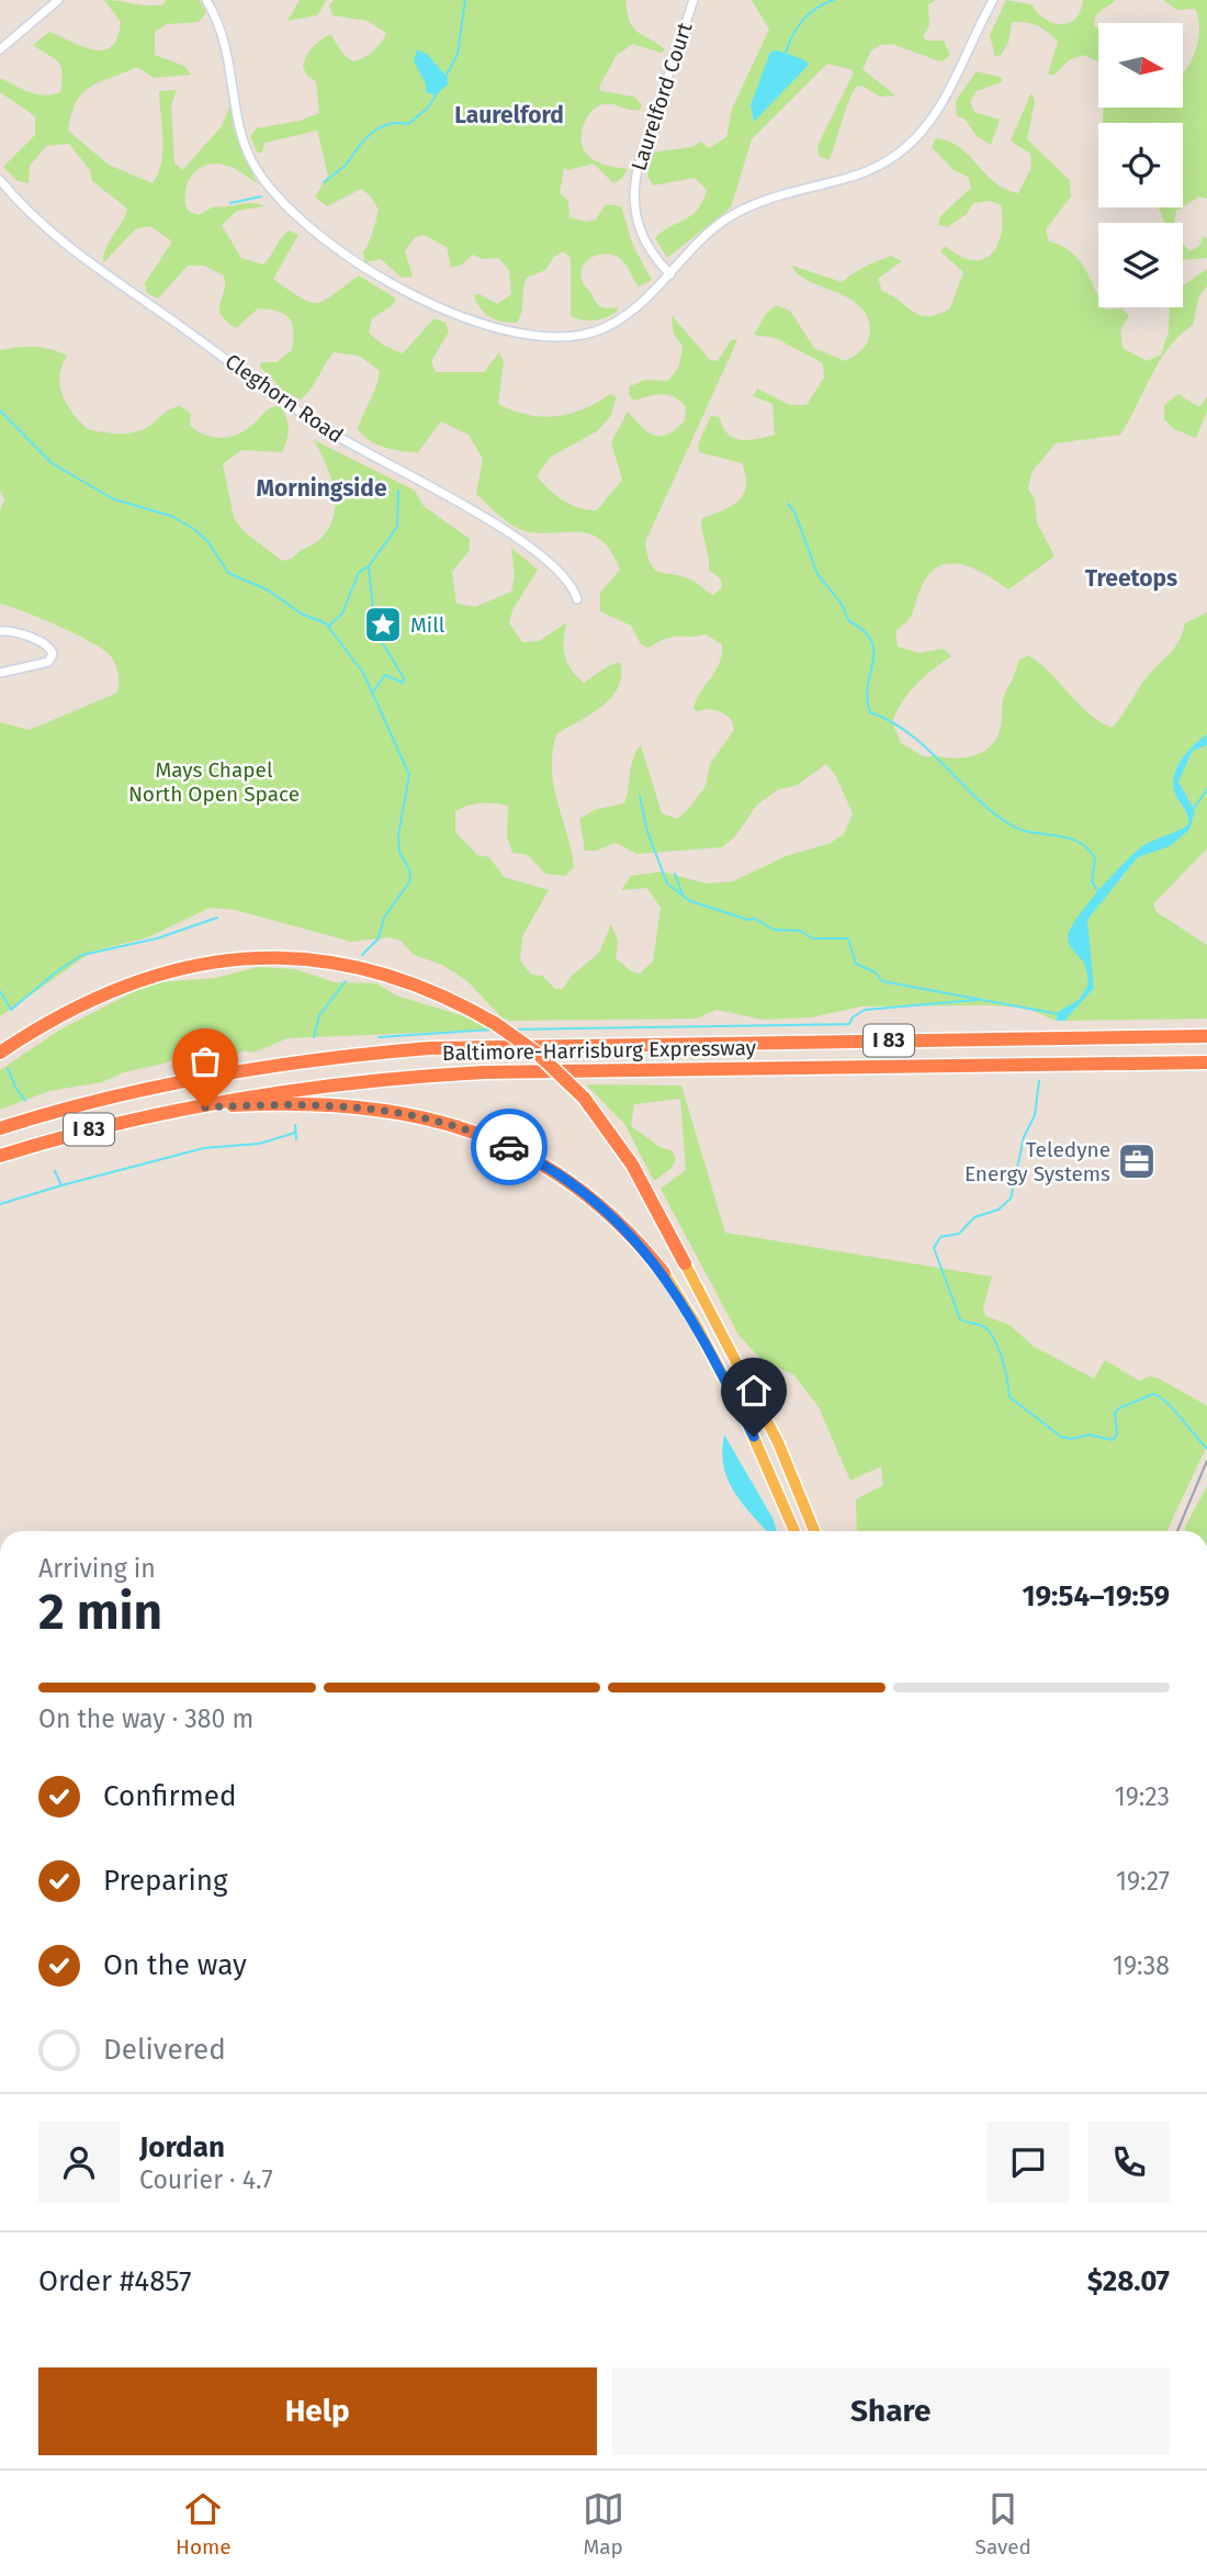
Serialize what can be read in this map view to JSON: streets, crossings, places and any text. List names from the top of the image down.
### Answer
{
  "streets": {
    "highway": ["I 83", "Baltimore-Harrisburg Expressway"],
    "street": ["Laurelford Court", "Cleghorn Road"]
  },
  "districts": ["Laurelford", "Morningside", "Treetops"],
  "parks": ["Mays Chapel North Open Space"],
  "places": {
    "place": ["Mill"],
    "office": ["Teledyne Energy Systems"]
  },
  "north": "right",
  "page": {
    "heading": ["2 min", "Arriving in", "19:54–19:59"],
    "panel": [
      "Jordan",
      "Courier · 4.7",
      "Order #4857",
      "$28.07"
    ],
    "bar": "On the way · 380 m",
    "list": [
      ["Confirmed", "19:23"],
      ["Preparing", "19:27"],
      ["On the way", "19:38"],
      "Delivered"
    ],
    "buttons": ["Help", "Share"],
    "tabs": ["Home", "Map", "Saved"]
  }
}
